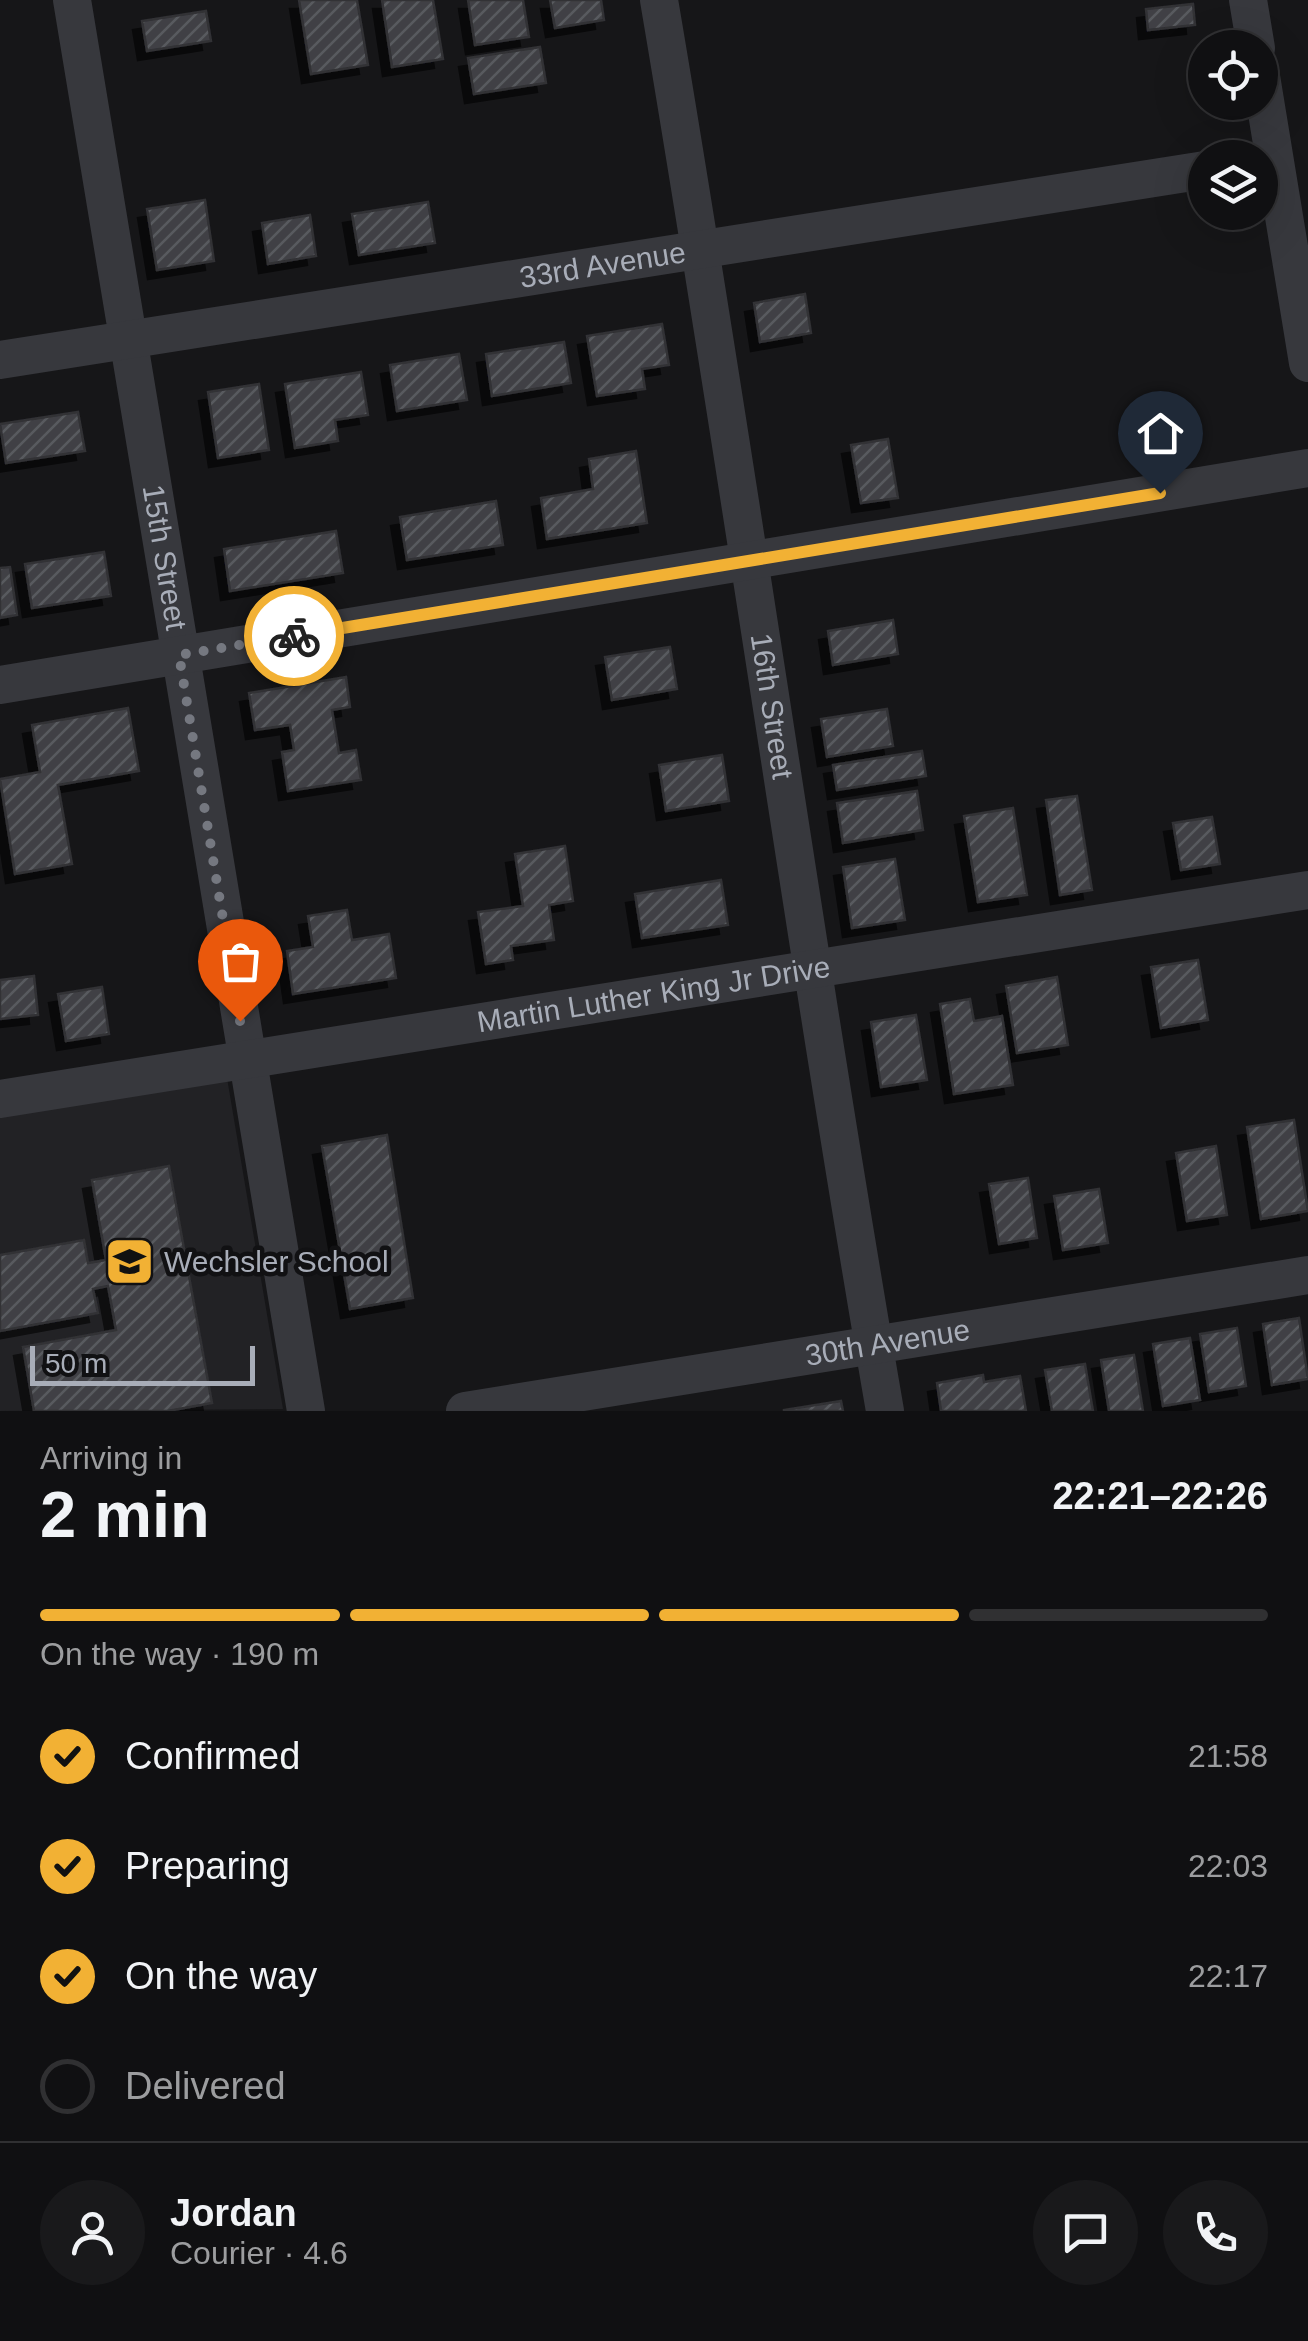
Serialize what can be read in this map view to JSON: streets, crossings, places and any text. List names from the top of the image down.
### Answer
{
  "streets": {
    "street": [
      "33rd Avenue",
      "15th Street",
      "16th Street",
      "Martin Luther King Jr Drive",
      "30th Avenue"
    ]
  },
  "crossings": [
    ["33rd Avenue", "15th Street"],
    ["33rd Avenue", "16th Street"],
    ["15th Street", "Martin Luther King Jr Drive"],
    ["16th Street", "Martin Luther King Jr Drive"],
    ["16th Street", "30th Avenue"]
  ],
  "places": {
    "school or university": ["Wechsler School"]
  },
  "scale_bar": "50 m",
  "page": {
    "scale": "50 m",
    "heading": ["2 min", "Arriving in", "22:21–22:26"],
    "panel": ["Jordan", "Courier · 4.6"],
    "bar": "On the way · 190 m",
    "list": [
      ["Confirmed", "21:58"],
      ["Preparing", "22:03"],
      ["On the way", "22:17"],
      "Delivered"
    ]
  }
}
